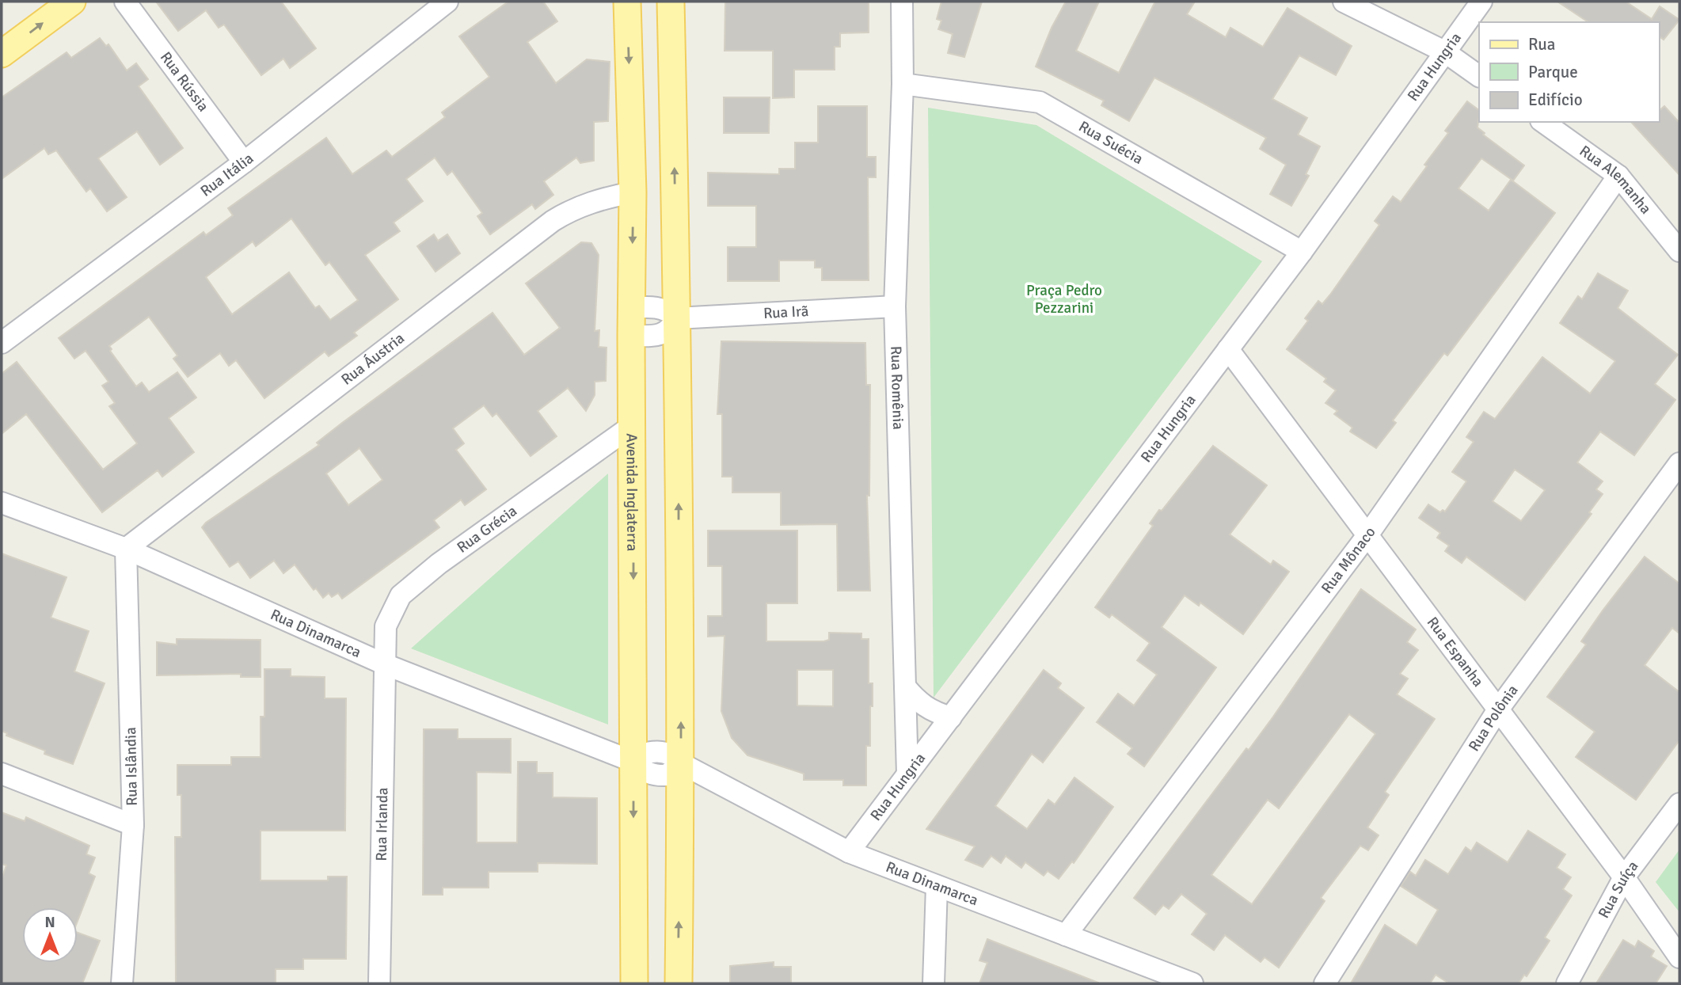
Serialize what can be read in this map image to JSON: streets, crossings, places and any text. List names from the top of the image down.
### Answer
{
  "streets": {
    "main road": ["Avenida Inglaterra"],
    "street": [
      "Rua Hungria",
      "Rua Rússia",
      "Rua Suécia",
      "Rua Itália",
      "Rua Alemanha",
      "Rua Irã",
      "Rua Áustria",
      "Rua Romênia",
      "Rua Grécia",
      "Rua Mônaco",
      "Rua Dinamarca",
      "Rua Espanha",
      "Rua Polônia",
      "Rua Islândia",
      "Rua Irlanda",
      "Rua Suíça"
    ]
  },
  "crossings": [
    ["Rua Hungria", "Rua Suécia"],
    ["Rua Hungria", "Rua Romênia"],
    ["Rua Hungria", "Rua Dinamarca"],
    ["Rua Hungria", "Rua Espanha"],
    ["Rua Rússia", "Rua Itália"],
    ["Rua Suécia", "Rua Romênia"],
    ["Rua Alemanha", "Rua Mônaco"],
    ["Rua Irã", "Rua Romênia"],
    ["Rua Áustria", "Avenida Inglaterra"],
    ["Rua Áustria", "Rua Dinamarca"],
    ["Rua Áustria", "Rua Islândia"],
    ["Avenida Inglaterra", "Rua Grécia"],
    ["Avenida Inglaterra", "Rua Dinamarca"],
    ["Rua Grécia", "Rua Dinamarca"],
    ["Rua Grécia", "Rua Irlanda"],
    ["Rua Mônaco", "Rua Dinamarca"],
    ["Rua Mônaco", "Rua Espanha"],
    ["Rua Dinamarca", "Rua Islândia"],
    ["Rua Dinamarca", "Rua Irlanda"],
    ["Rua Espanha", "Rua Polônia"],
    ["Rua Espanha", "Rua Suíça"]
  ],
  "parks": ["Praça Pedro Pezzarini"],
  "legend": ["Rua", "Parque", "Edifício"],
  "north": "top"
}
